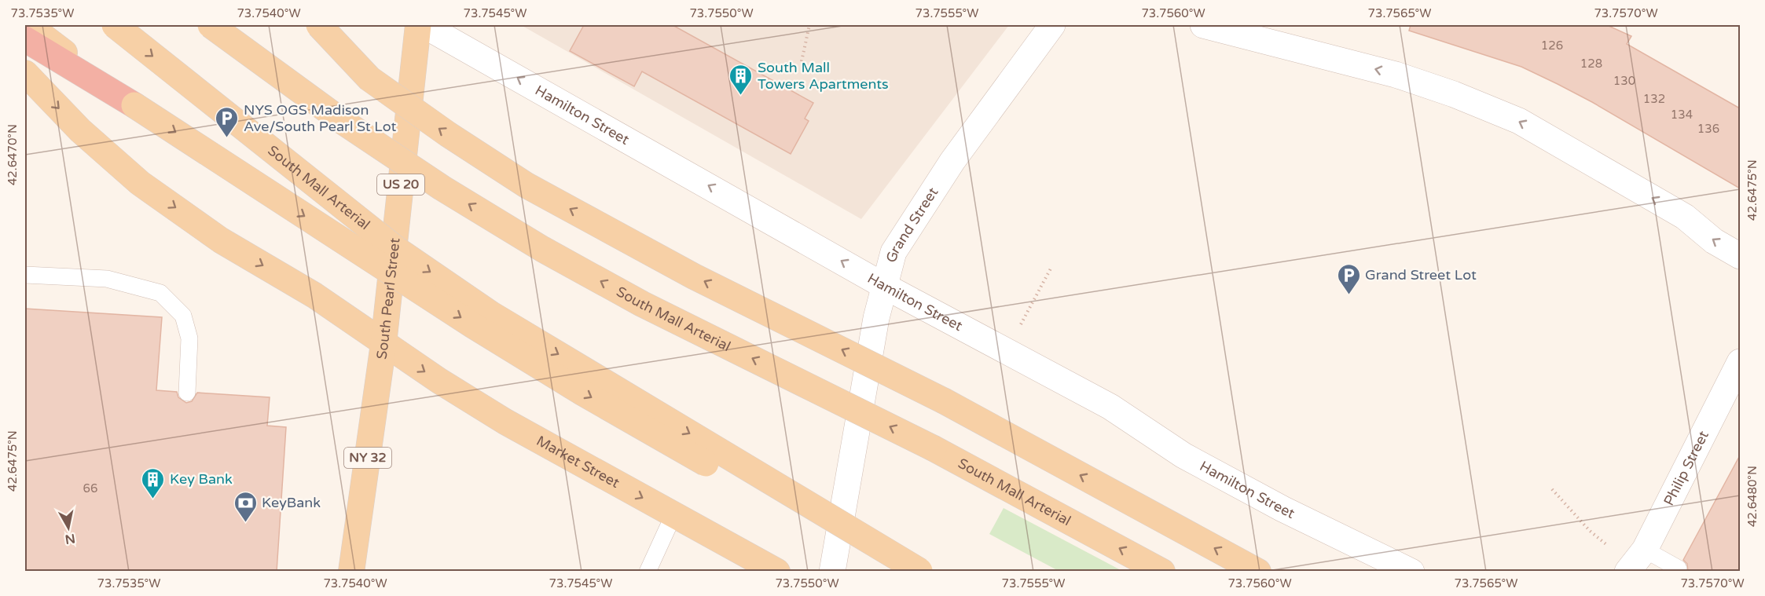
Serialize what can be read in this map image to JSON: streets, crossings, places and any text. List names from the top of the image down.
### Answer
{
  "streets": {
    "main road": [
      "US 20",
      "South Mall Arterial",
      "South Pearl Street",
      "NY 32",
      "Market Street"
    ],
    "street": ["Hamilton Street", "Grand Street", "Philip Street"]
  },
  "crossings": [
    ["Hamilton Street", "Grand Street"],
    ["South Pearl Street", "Market Street"]
  ],
  "one_way": ["Hamilton Street"],
  "places": {
    "building": ["South Mall Towers Apartments", "Key Bank"],
    "parking": ["NYS OGS Madison Ave/South Pearl St Lot", "Grand Street Lot"],
    "bank": ["KeyBank"]
  },
  "house_numbers": [
    "126",
    "128",
    "130",
    "132",
    "134",
    "136",
    "66"
  ],
  "north": "bottom",
  "coordinates": [
    "73.7535°W",
    "73.7540°W",
    "73.7545°W",
    "73.7550°W",
    "73.7555°W",
    "73.7560°W",
    "73.7565°W",
    "73.7570°W",
    "42.6470°N",
    "42.6475°N",
    "42.6480°N"
  ]
}
